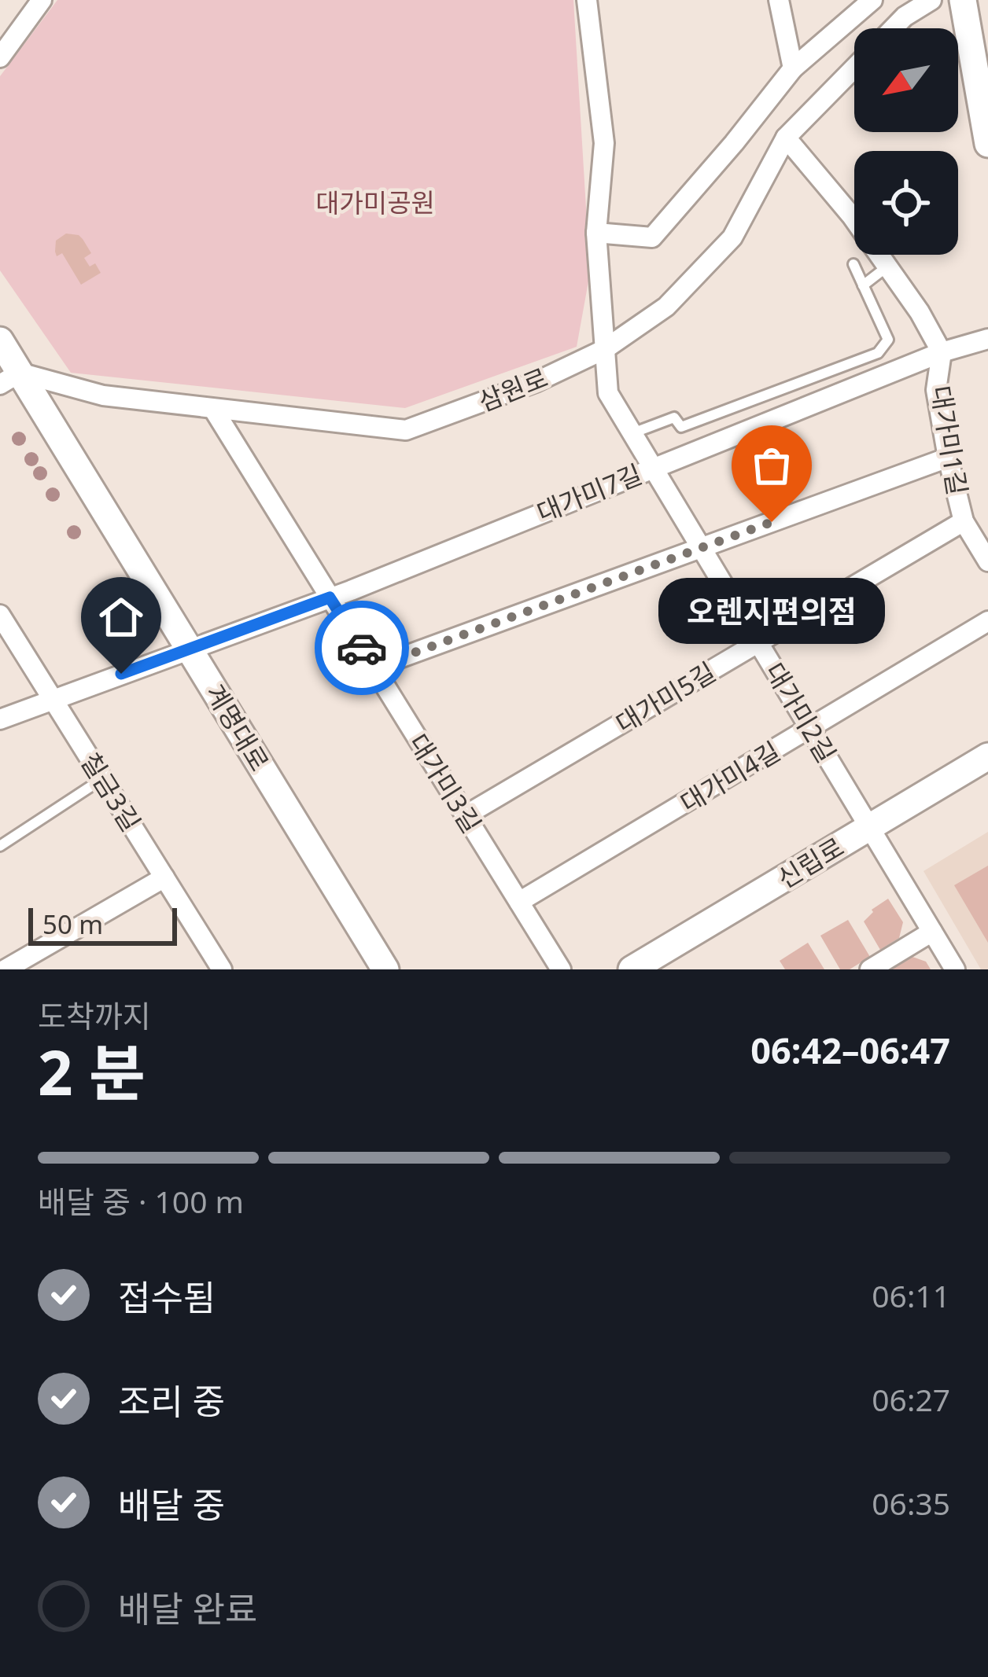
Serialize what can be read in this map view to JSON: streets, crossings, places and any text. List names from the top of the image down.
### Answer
{
  "streets": {
    "street": [
      "삼원로",
      "대가미1길",
      "대가미7길",
      "대가미5길",
      "대가미2길",
      "계명대로",
      "대가미4길",
      "대가미3길",
      "칠금3길",
      "신립로"
    ]
  },
  "crossings": [
    ["삼원로", "대가미1길"],
    ["삼원로", "대가미2길"],
    ["삼원로", "계명대로"],
    ["삼원로", "대가미3길"],
    ["대가미1길", "대가미7길"],
    ["대가미1길", "대가미5길"],
    ["대가미7길", "대가미2길"],
    ["대가미7길", "계명대로"],
    ["대가미7길", "대가미3길"],
    ["대가미7길", "칠금3길"],
    ["대가미5길", "대가미2길"],
    ["대가미5길", "대가미3길"],
    ["대가미2길", "대가미4길"],
    ["대가미2길", "신립로"],
    ["대가미4길", "대가미3길"]
  ],
  "parks": ["대가미공원"],
  "places": ["오렌지편의점"],
  "scale_bar": "50 m",
  "north": "bottom left",
  "page": {
    "bubble": "오렌지편의점",
    "scale": "50 m",
    "heading": ["2 분", "도착까지", "06:42–06:47"],
    "bar": "배달 중 · 100 m",
    "list": [
      ["접수됨", "06:11"],
      ["조리 중", "06:27"],
      ["배달 중", "06:35"],
      "배달 완료"
    ]
  }
}
